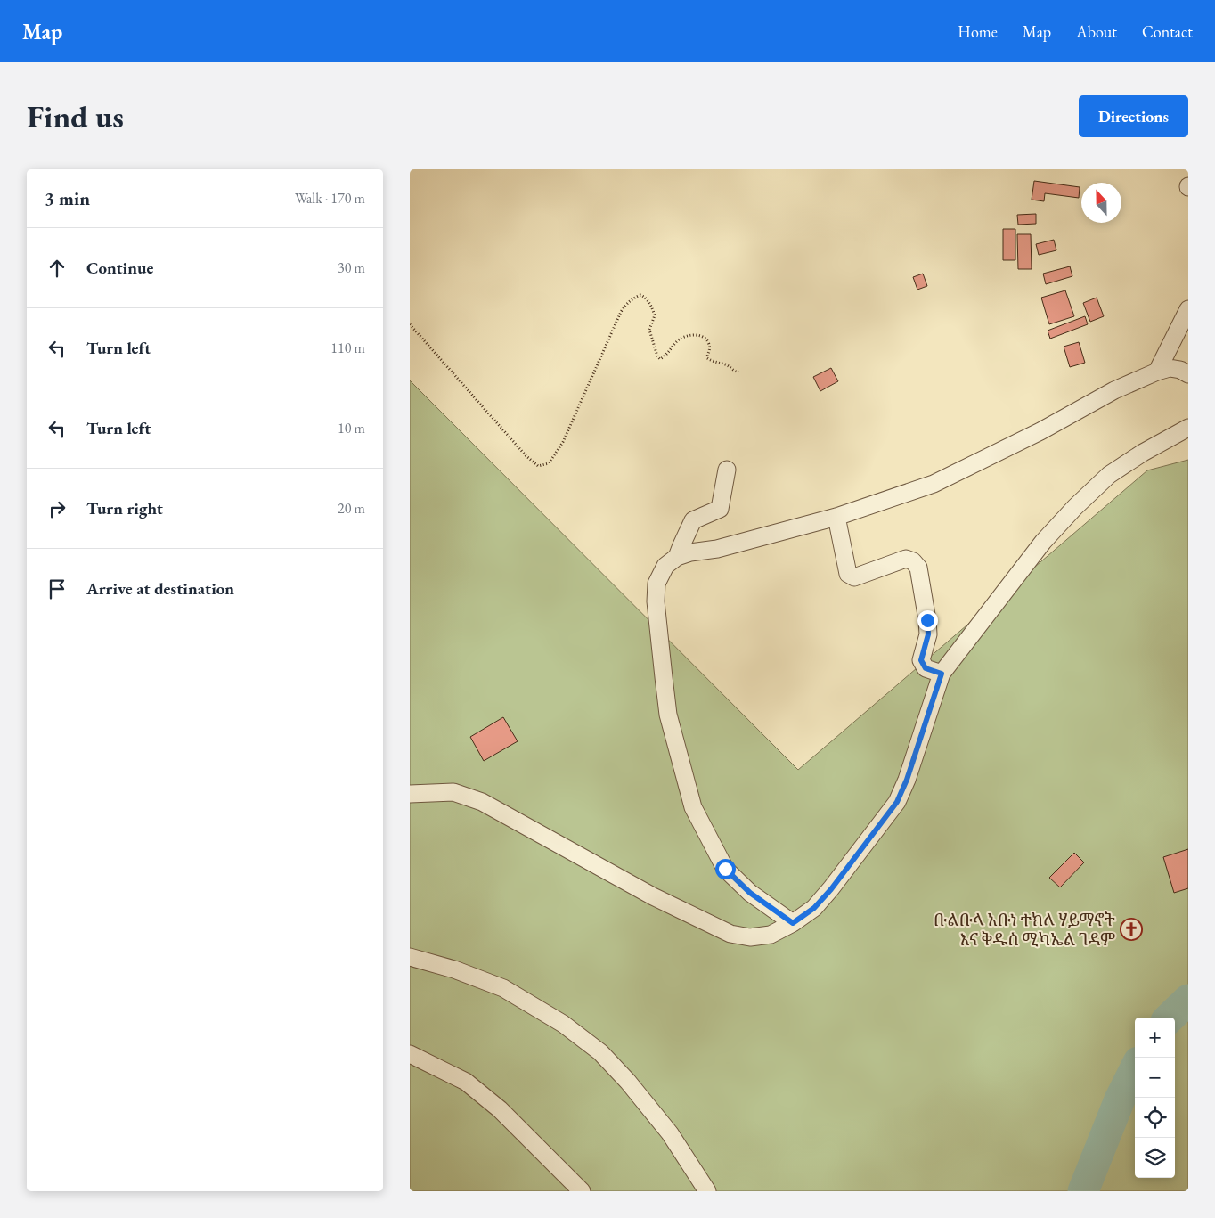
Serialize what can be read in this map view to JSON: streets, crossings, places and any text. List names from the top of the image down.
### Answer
{
  "places": {
    "church": ["ቡልቡላ አቡነ ተክለ ሃይማኖት እና ቅዱስ ሚካኤል ገዳም"]
  },
  "north": "top",
  "page": {
    "header": "Map",
    "nav": [
      "Home",
      "Map",
      "About",
      "Contact"
    ],
    "buttons": "Directions",
    "title": "Find us",
    "heading": ["3 min", "Walk · 170 m"],
    "list": [
      ["Continue", "30 m"],
      ["Turn left", "110 m"],
      ["Turn left", "10 m"],
      ["Turn right", "20 m"],
      "Arrive at destination"
    ],
    "map_buttons": ["+", "−"]
  }
}
